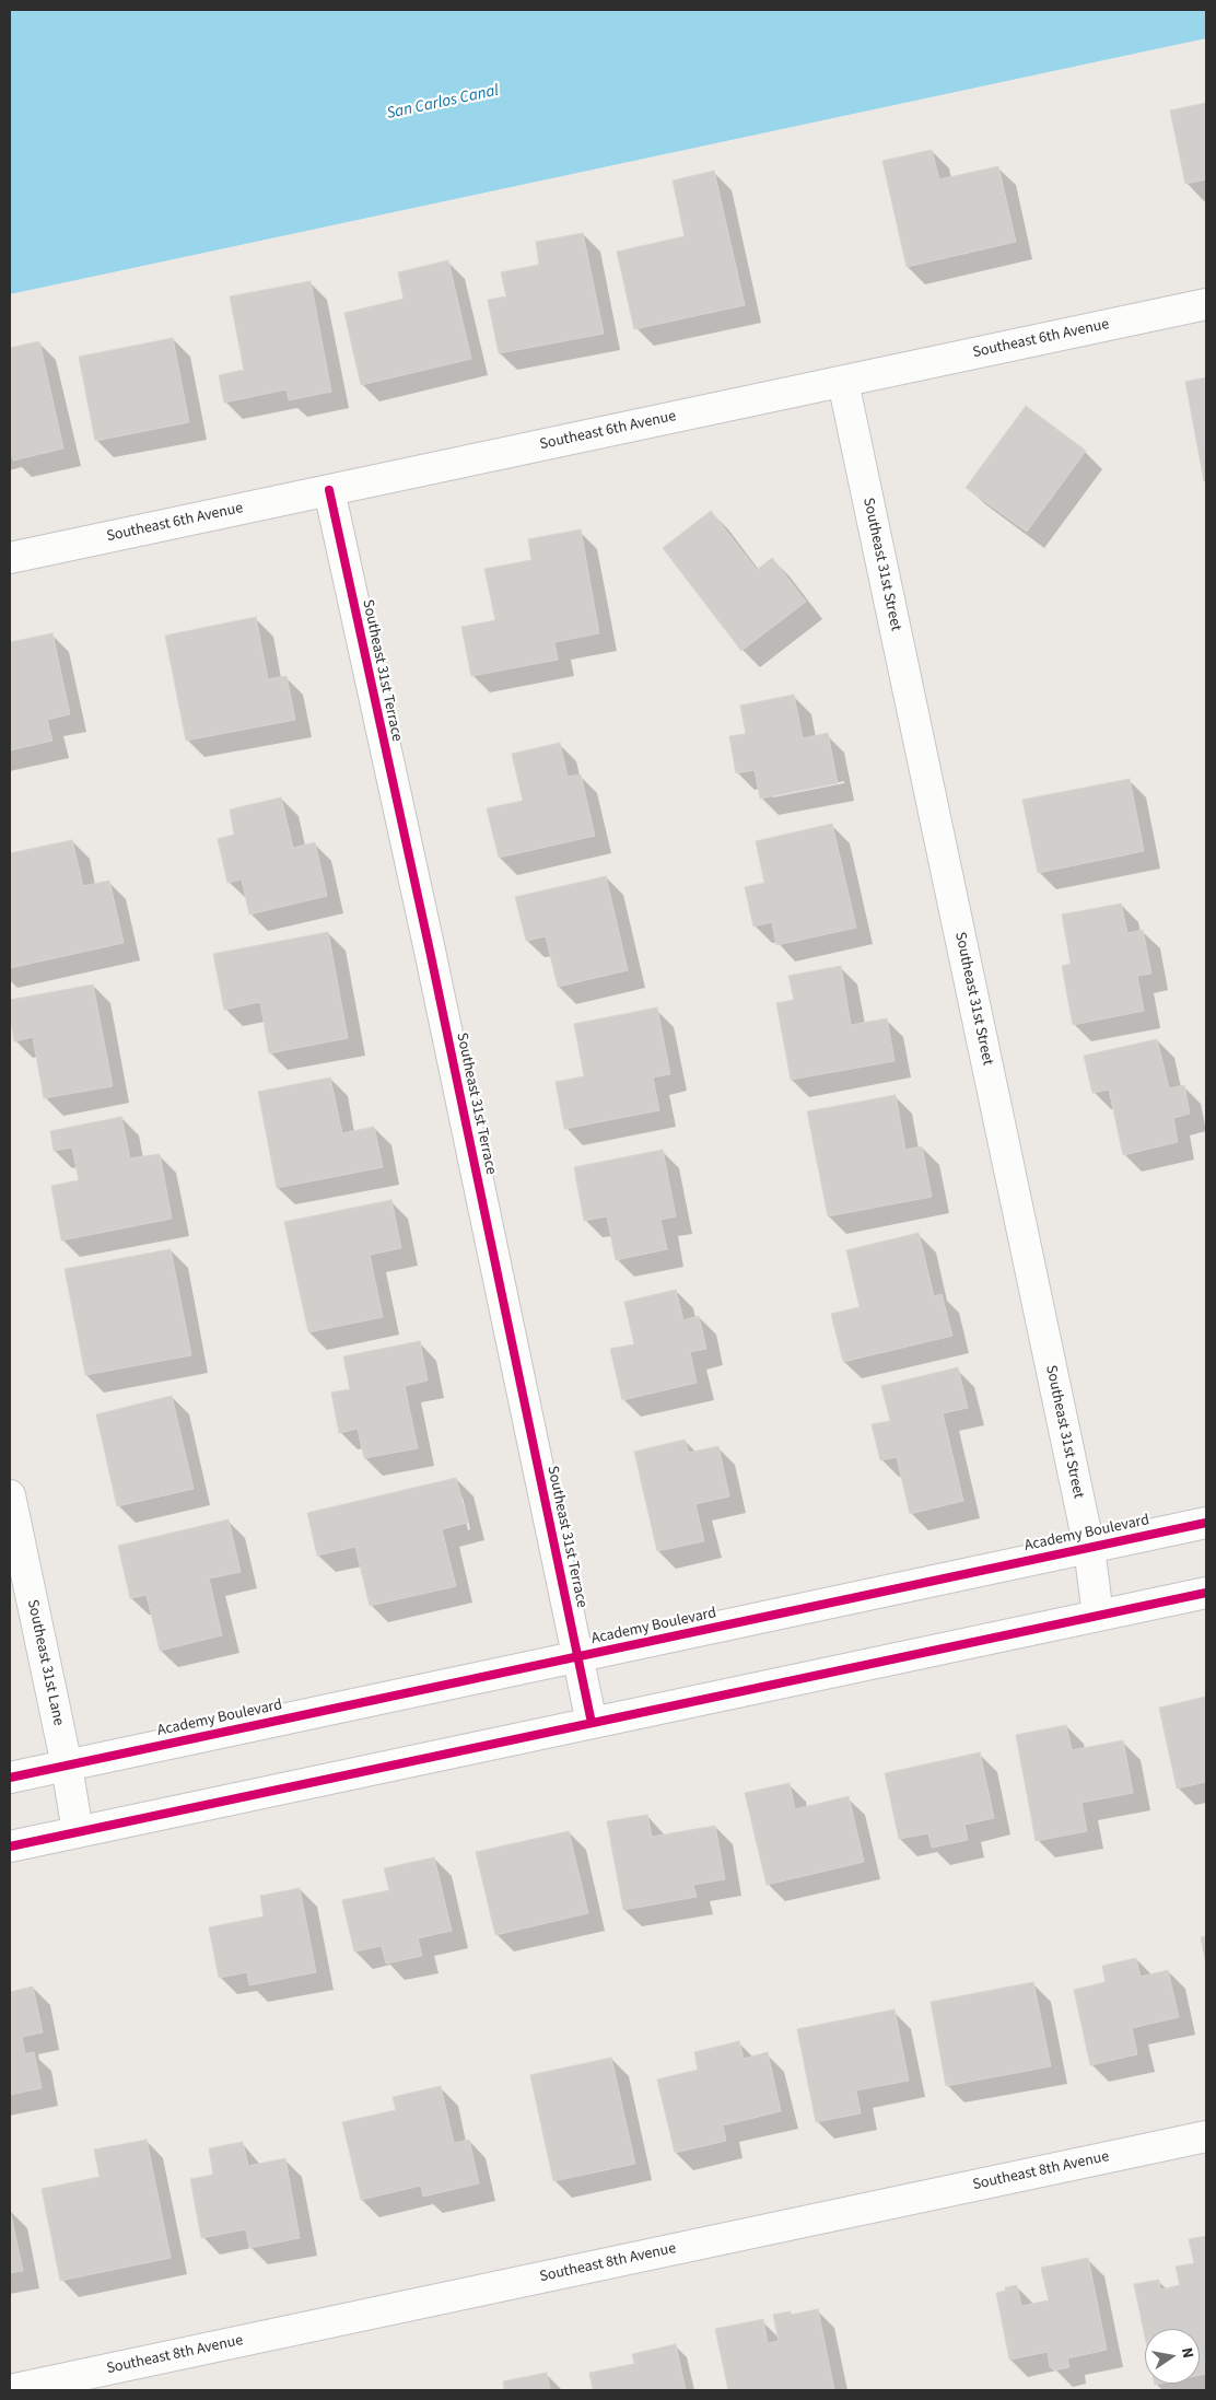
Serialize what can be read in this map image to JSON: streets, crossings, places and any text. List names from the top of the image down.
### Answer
{
  "streets": {
    "street": [
      "Southeast 6th Avenue",
      "Southeast 31st Street",
      "Southeast 31st Terrace",
      "Academy Boulevard",
      "Southeast 31st Lane",
      "Southeast 8th Avenue"
    ]
  },
  "crossings": [
    ["Southeast 6th Avenue", "Southeast 31st Street"],
    ["Southeast 6th Avenue", "Southeast 31st Terrace"],
    ["Southeast 31st Street", "Academy Boulevard"],
    ["Southeast 31st Terrace", "Academy Boulevard"],
    ["Academy Boulevard", "Southeast 31st Lane"]
  ],
  "water": ["San Carlos Canal"],
  "north": "right"
}
